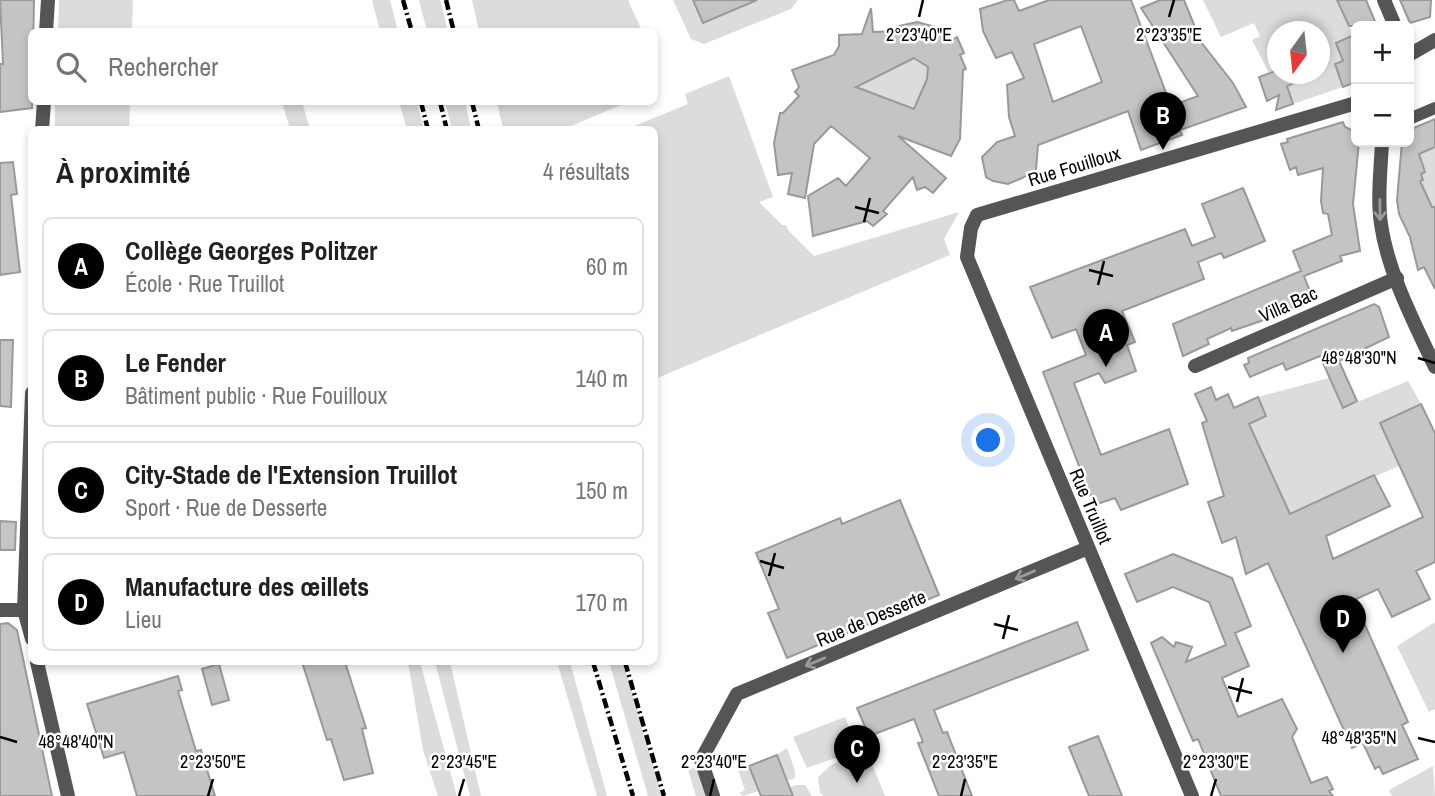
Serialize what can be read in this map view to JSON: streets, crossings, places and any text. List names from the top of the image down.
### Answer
{
  "streets": {
    "street": [
      "Rue Fouilloux",
      "Villa Bac",
      "Rue Truillot",
      "Rue de Desserte"
    ]
  },
  "crossings": [
    ["Rue Fouilloux", "Rue Truillot"],
    ["Rue Truillot", "Rue de Desserte"]
  ],
  "one_way": ["Rue de Desserte"],
  "north": "bottom",
  "page": {
    "map_buttons": ["+", "−"],
    "search": "Rechercher",
    "pins": [
      "B",
      "A",
      "D",
      "C"
    ],
    "heading": ["À proximité", "4 résultats"],
    "list": [
      {
        "mark": "A",
        "name": "Collège Georges Politzer",
        "note": "École · Rue Truillot",
        "value": "60 m"
      },
      {
        "mark": "B",
        "name": "Le Fender",
        "note": "Bâtiment public · Rue Fouilloux",
        "value": "140 m"
      },
      {
        "mark": "C",
        "name": "City-Stade de l'Extension Truillot",
        "note": "Sport · Rue de Desserte",
        "value": "150 m"
      },
      {
        "mark": "D",
        "name": "Manufacture des œillets",
        "note": "Lieu",
        "value": "170 m"
      }
    ]
  },
  "coordinates": [
    "2°23'40\"E",
    "2°23'35\"E",
    "48°48'30\"N",
    "48°48'35\"N",
    "48°48'40\"N",
    "2°23'50\"E",
    "2°23'45\"E",
    "2°23'30\"E"
  ]
}
